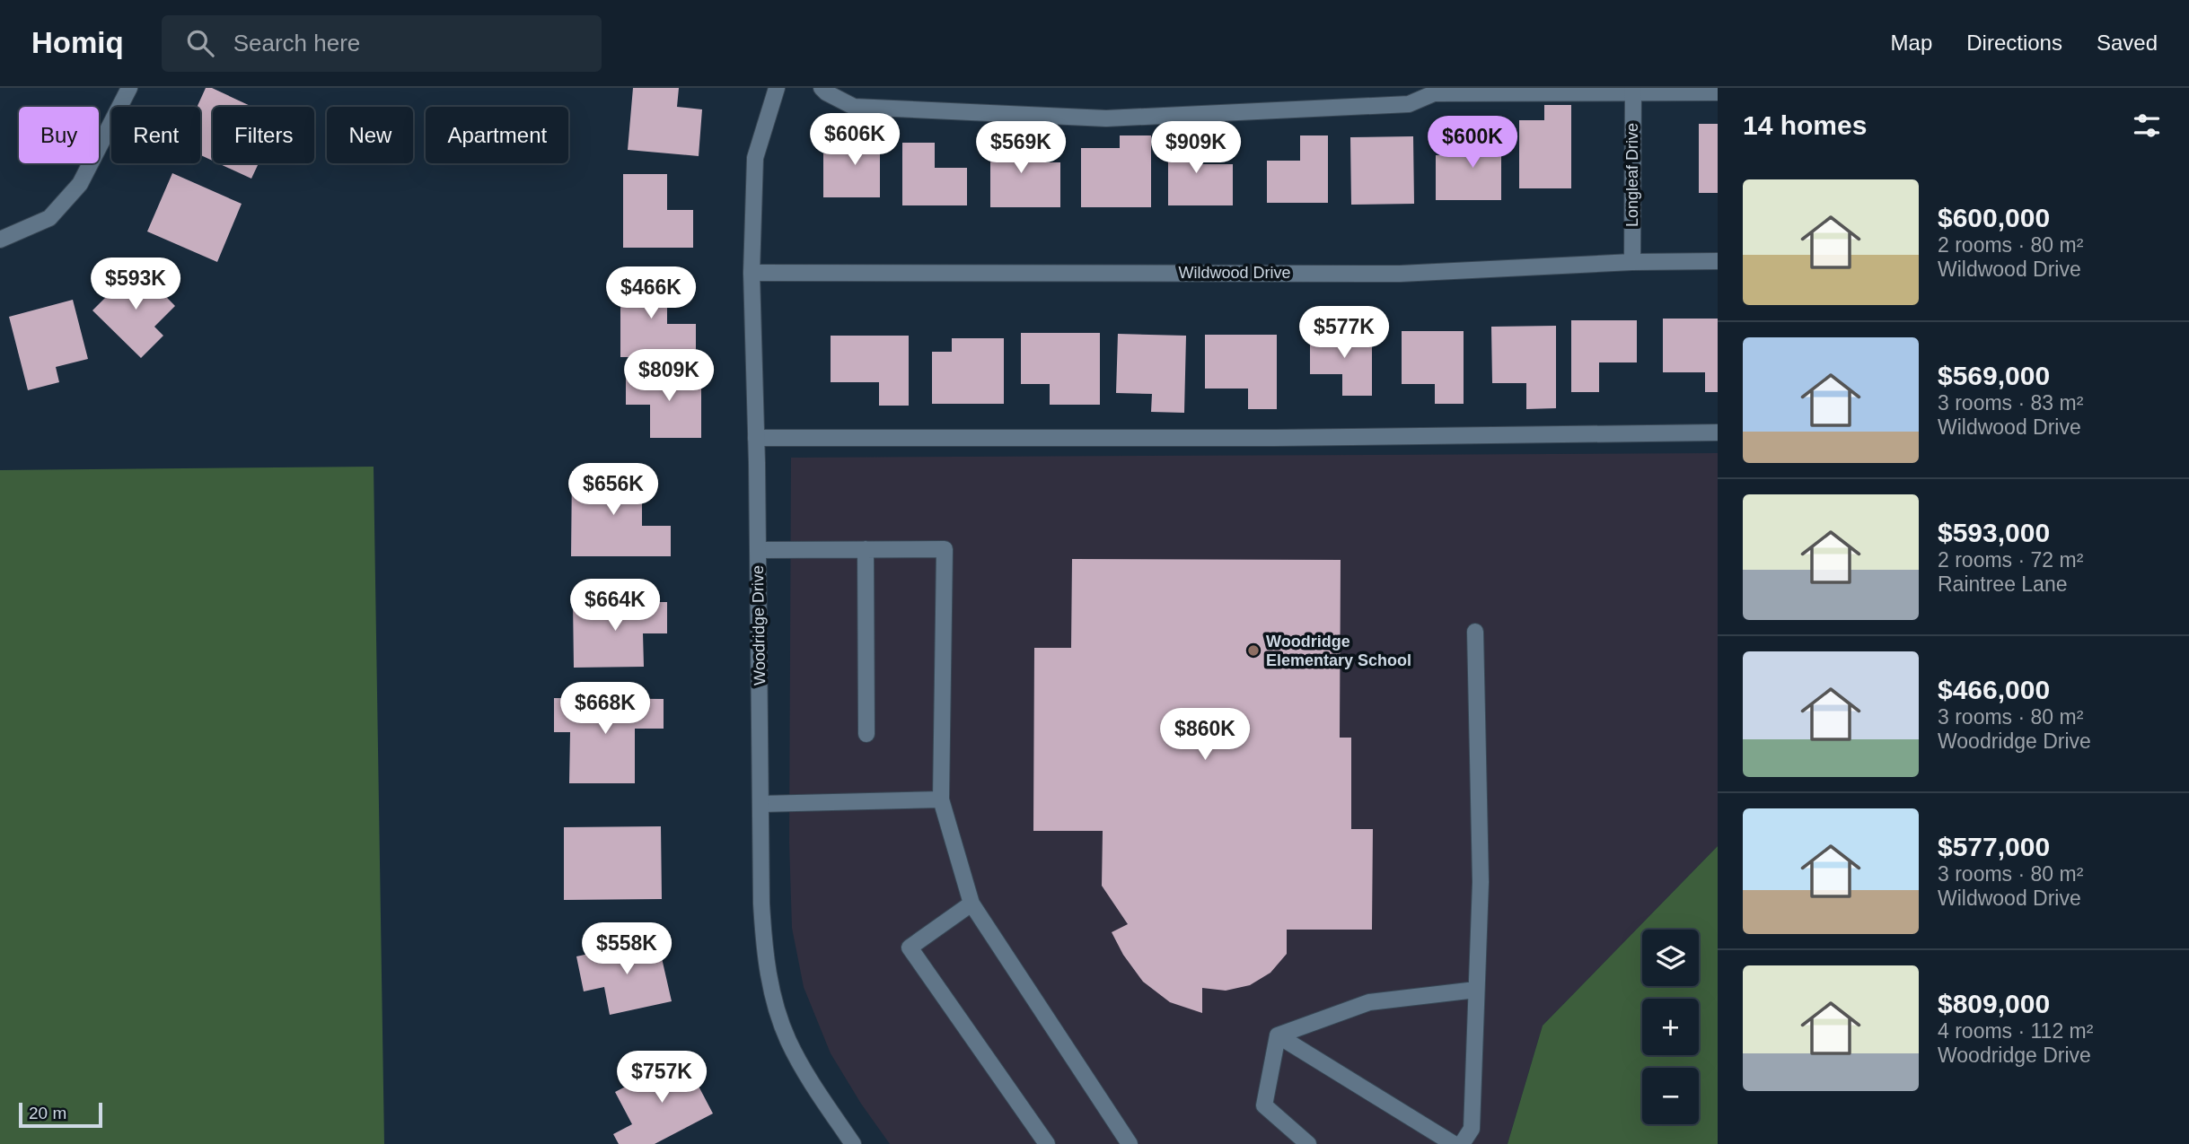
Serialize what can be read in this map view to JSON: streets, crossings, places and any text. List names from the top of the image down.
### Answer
{
  "streets": {
    "street": ["Longleaf Drive", "Wildwood Drive", "Woodridge Drive"]
  },
  "crossings": [
    ["Longleaf Drive", "Wildwood Drive"],
    ["Wildwood Drive", "Woodridge Drive"]
  ],
  "places": ["Woodridge Elementary School"],
  "scale_bar": "20 m",
  "page": {
    "header": "Homiq",
    "search": "Search here",
    "nav": ["Map", "Directions", "Saved"],
    "heading": "14 homes",
    "chip": [
      "Buy",
      "Rent",
      "Filters",
      "New",
      "Apartment"
    ],
    "price": [
      "$606K",
      "$600K",
      "$569K",
      "$909K",
      "$593K",
      "$466K",
      "$577K",
      "$809K",
      "$656K",
      "$664K",
      "$668K",
      "$860K",
      "$558K",
      "$757K"
    ],
    "list": [
      {
        "name": "$600,000",
        "note": "2 rooms · 80 m² · Wildwood Drive"
      },
      {
        "name": "$569,000",
        "note": "3 rooms · 83 m² · Wildwood Drive"
      },
      {
        "name": "$593,000",
        "note": "2 rooms · 72 m² · Raintree Lane"
      },
      {
        "name": "$466,000",
        "note": "3 rooms · 80 m² · Woodridge Drive"
      },
      {
        "name": "$577,000",
        "note": "3 rooms · 80 m² · Wildwood Drive"
      },
      {
        "name": "$809,000",
        "note": "4 rooms · 112 m² · Woodridge Drive"
      }
    ],
    "map_buttons": ["+", "−"],
    "scale": "20 m"
  }
}
